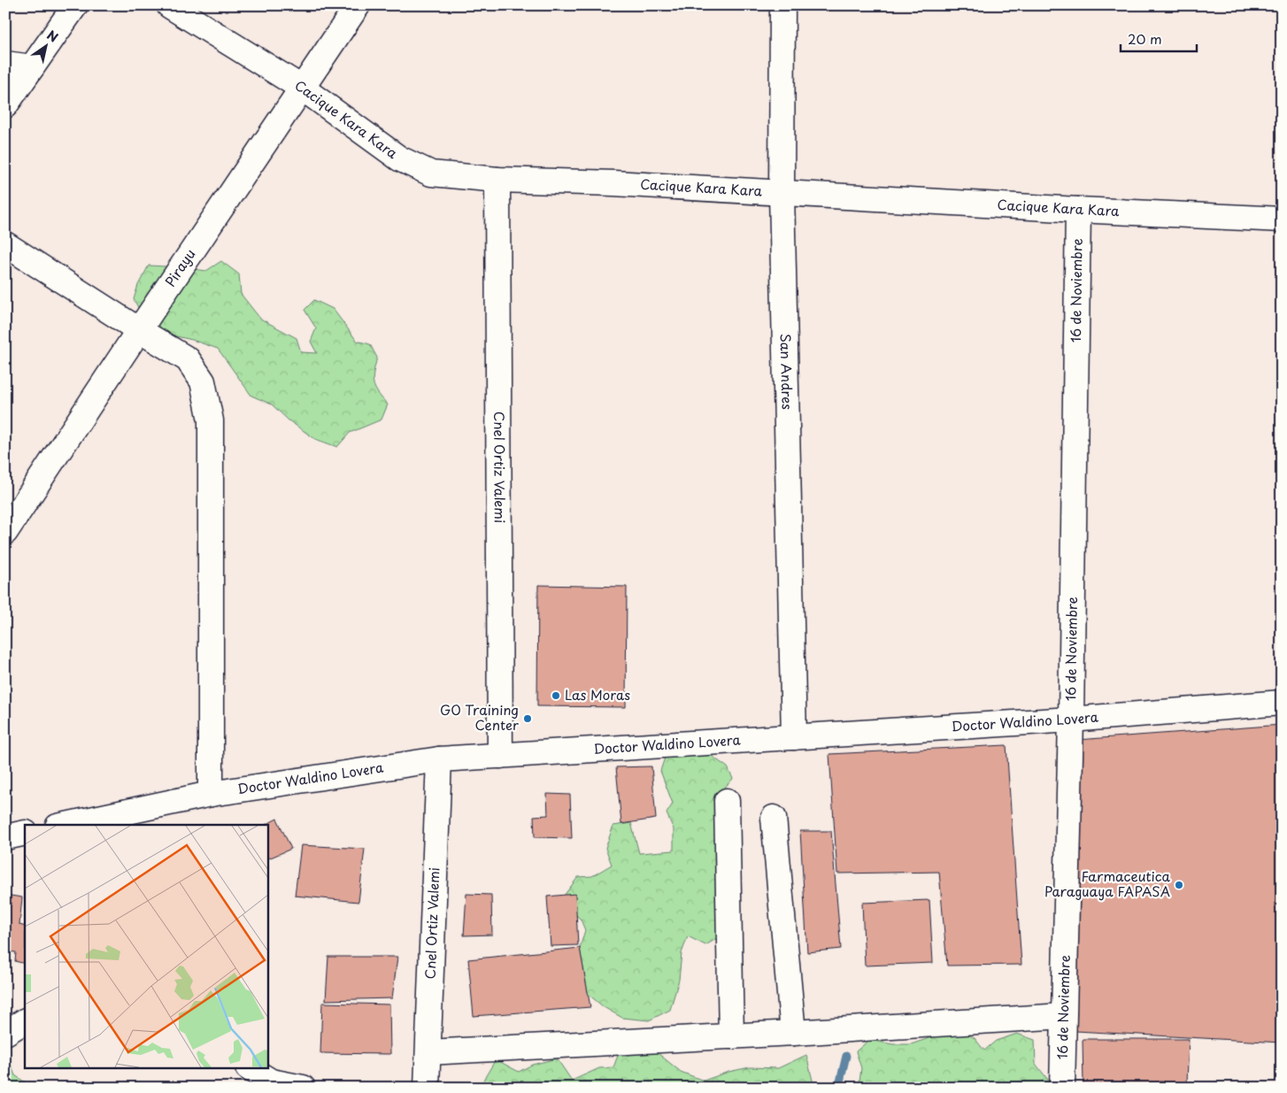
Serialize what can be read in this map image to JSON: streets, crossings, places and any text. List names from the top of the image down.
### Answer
{
  "streets": {
    "street": [
      "Cacique Kara Kara",
      "Pirayu",
      "16 de Noviembre",
      "San Andres",
      "Cnel Ortiz Valemi",
      "Doctor Waldino Lovera"
    ]
  },
  "crossings": [
    ["Cacique Kara Kara", "Pirayu"],
    ["Cacique Kara Kara", "16 de Noviembre"],
    ["Cacique Kara Kara", "San Andres"],
    ["Cacique Kara Kara", "Cnel Ortiz Valemi"],
    ["16 de Noviembre", "Doctor Waldino Lovera"],
    ["San Andres", "Doctor Waldino Lovera"],
    ["Cnel Ortiz Valemi", "Doctor Waldino Lovera"]
  ],
  "places": ["Las Moras", "GO Training Center", "Farmaceutica Paraguaya FAPASA"],
  "scale_bar": "20 m",
  "north": "top right"
}
